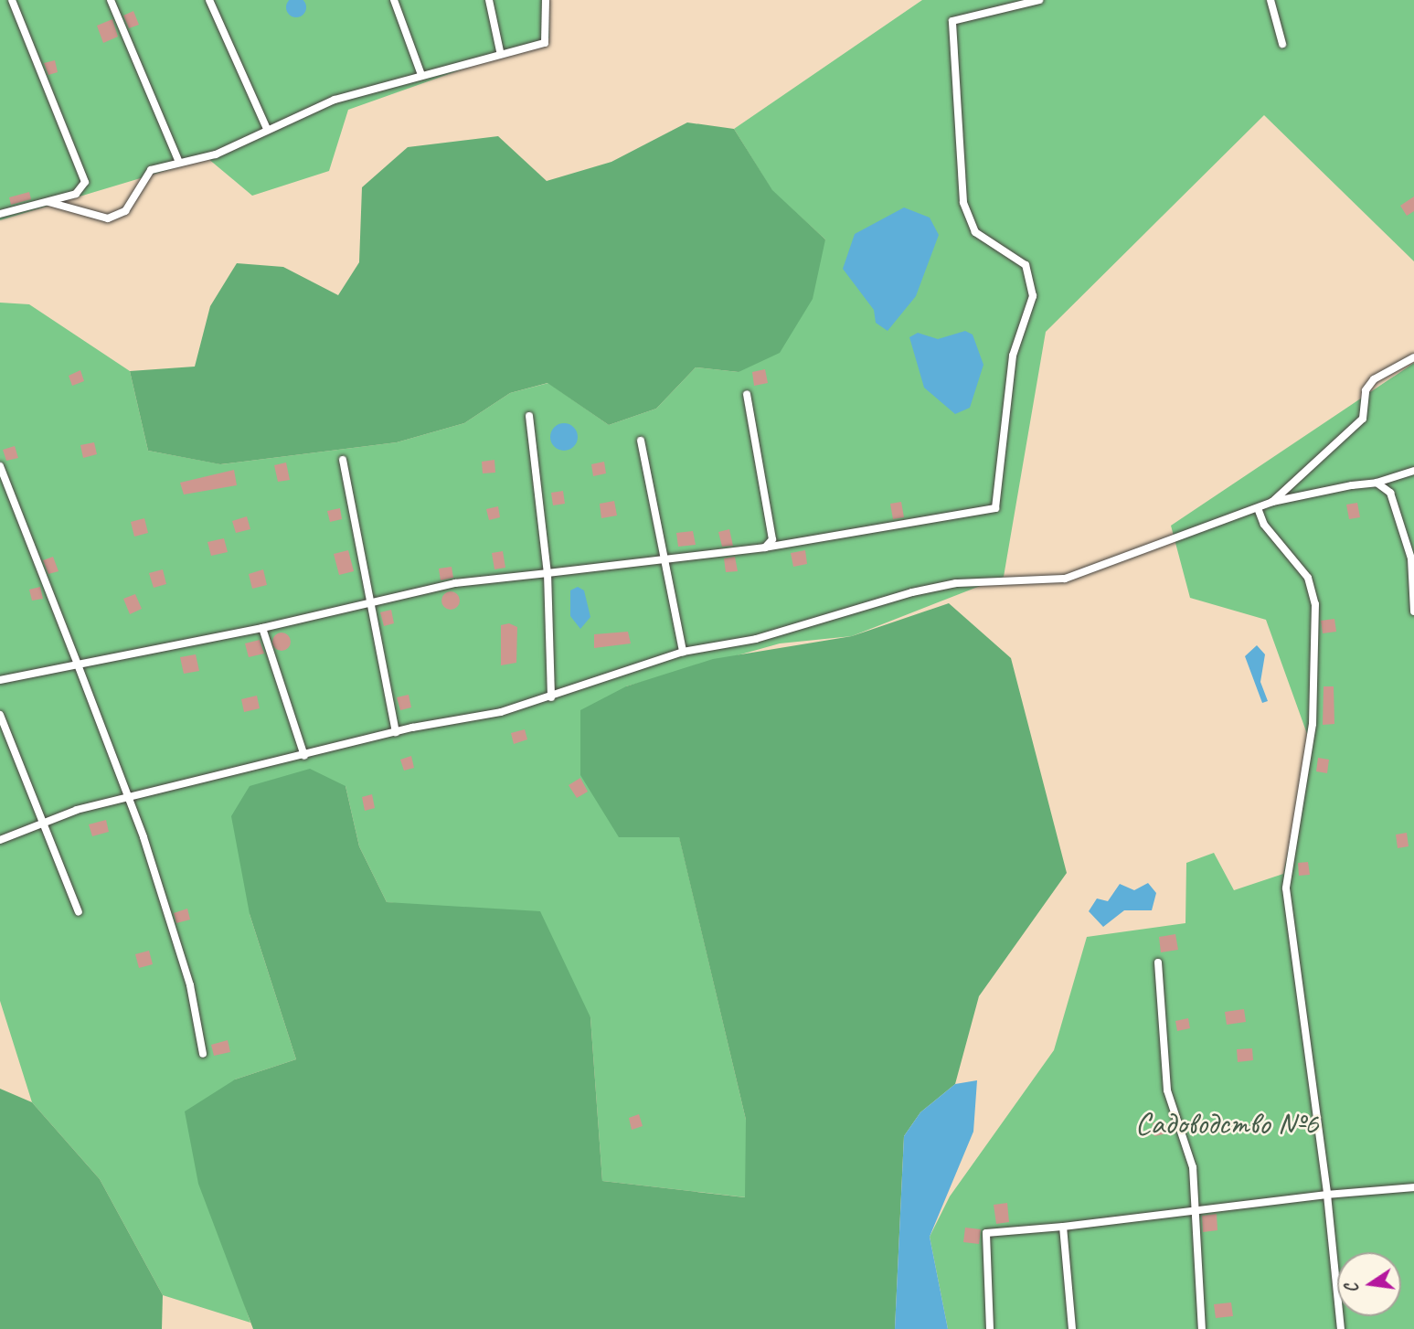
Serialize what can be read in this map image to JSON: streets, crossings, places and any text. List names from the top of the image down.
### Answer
{
  "parks": ["Садоводство №6"],
  "north": "left"
}
